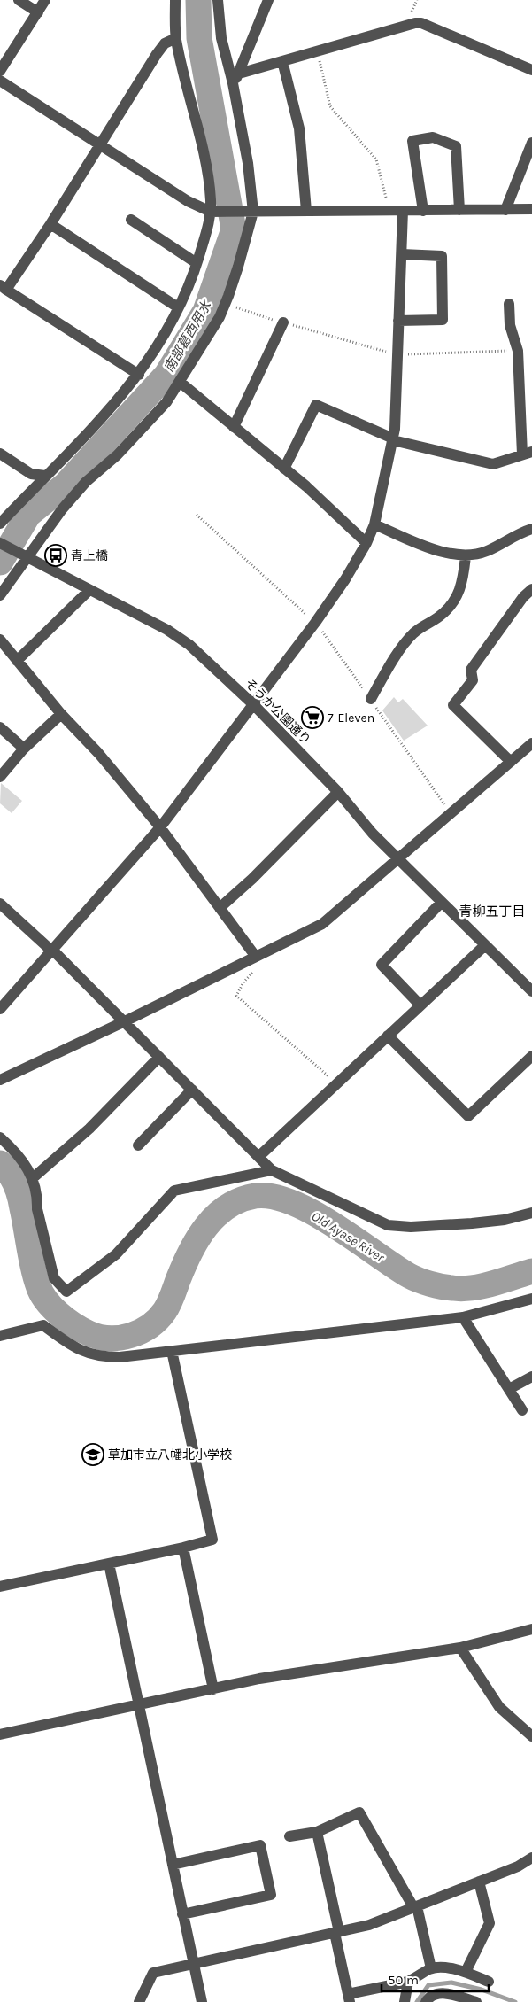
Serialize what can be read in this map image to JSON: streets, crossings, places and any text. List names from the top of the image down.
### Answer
{
  "streets": {
    "street": ["そうか公園通り"]
  },
  "districts": ["青柳五丁目"],
  "water": ["南部葛西用水", "Old Ayase River"],
  "places": {
    "bus stop": ["青上橋"],
    "supermarket": ["7-Eleven"],
    "school or university": ["草加市立八幡北小学校"]
  },
  "scale_bar": "50 m"
}
